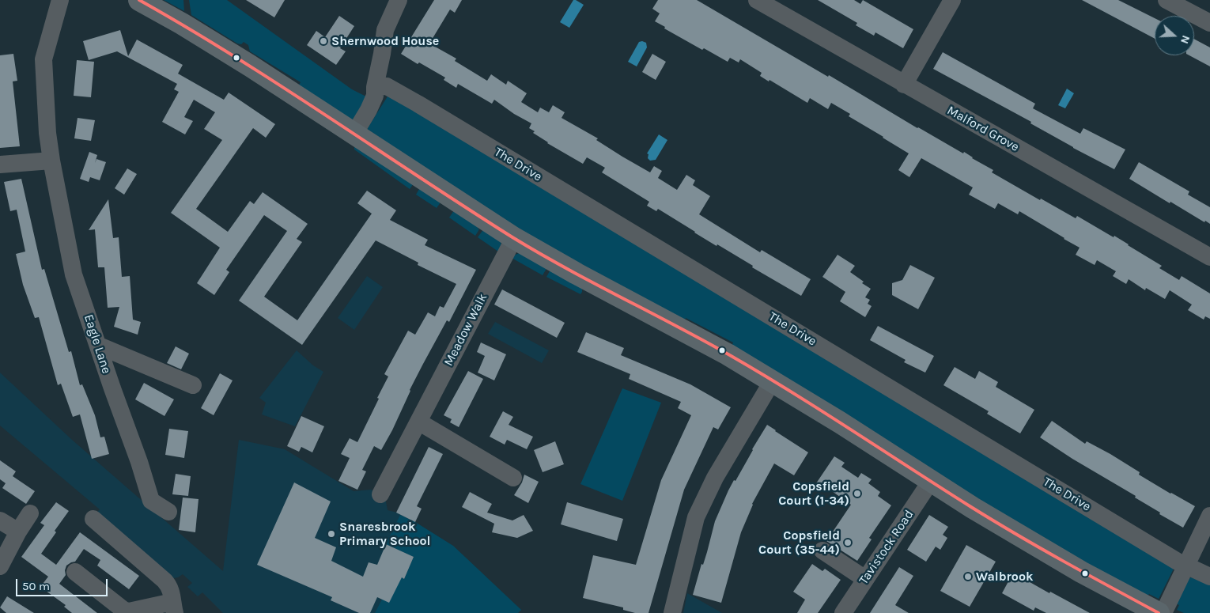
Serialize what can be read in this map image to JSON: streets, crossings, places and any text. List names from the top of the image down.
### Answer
{
  "streets": {
    "street": [
      "Malford Grove",
      "The Drive",
      "Meadow Walk",
      "Eagle Lane",
      "Tavistock Road"
    ]
  },
  "places": [
    "Shernwood House",
    "Copsfield Court (1-34)",
    "Snaresbrook Primary School",
    "Copsfield Court (35-44)",
    "Walbrook"
  ],
  "scale_bar": "50 m",
  "north": "right"
}
